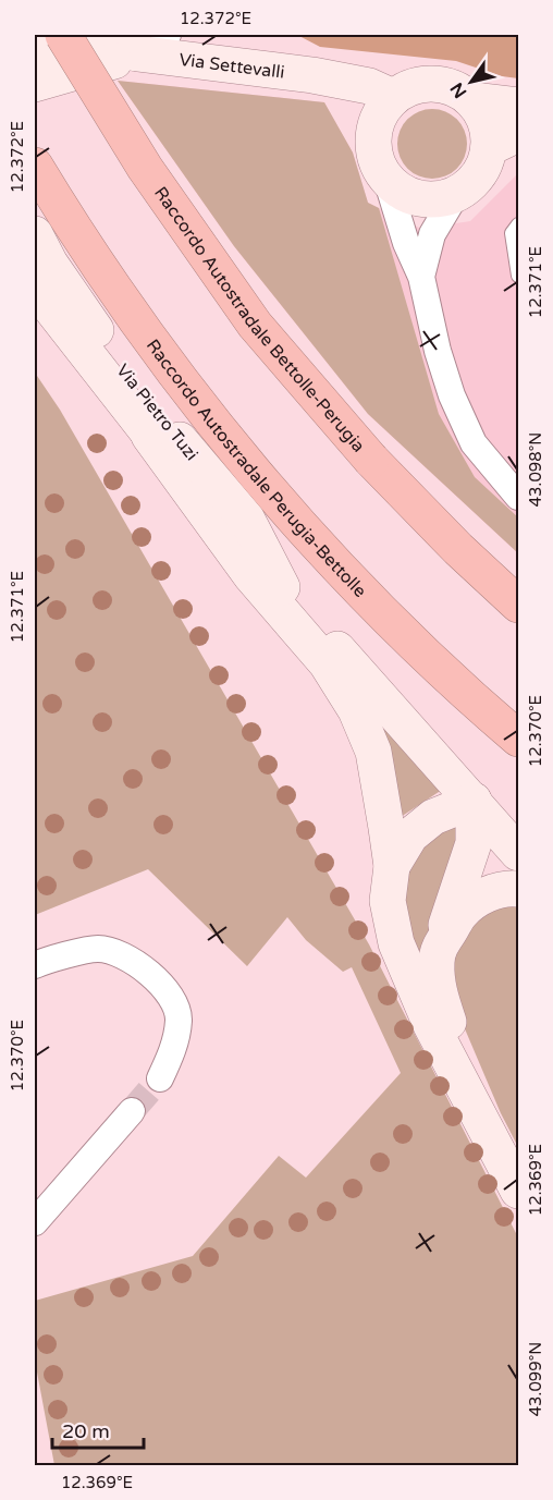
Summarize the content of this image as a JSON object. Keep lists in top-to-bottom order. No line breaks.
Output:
{"streets":{"highway":["Raccordo Autostradale Bettolle-Perugia","Raccordo Autostradale Perugia-Bettolle"],"main road":["Via Settevalli","Via Pietro Tuzi"]},"crossings":[["Via Settevalli","Raccordo Autostradale Bettolle-Perugia"]],"scale_bar":"20 m","north":"bottom left","coordinates":["12.372°E","12.371°E","43.098°N","12.370°E","12.369°E","43.099°N"]}
